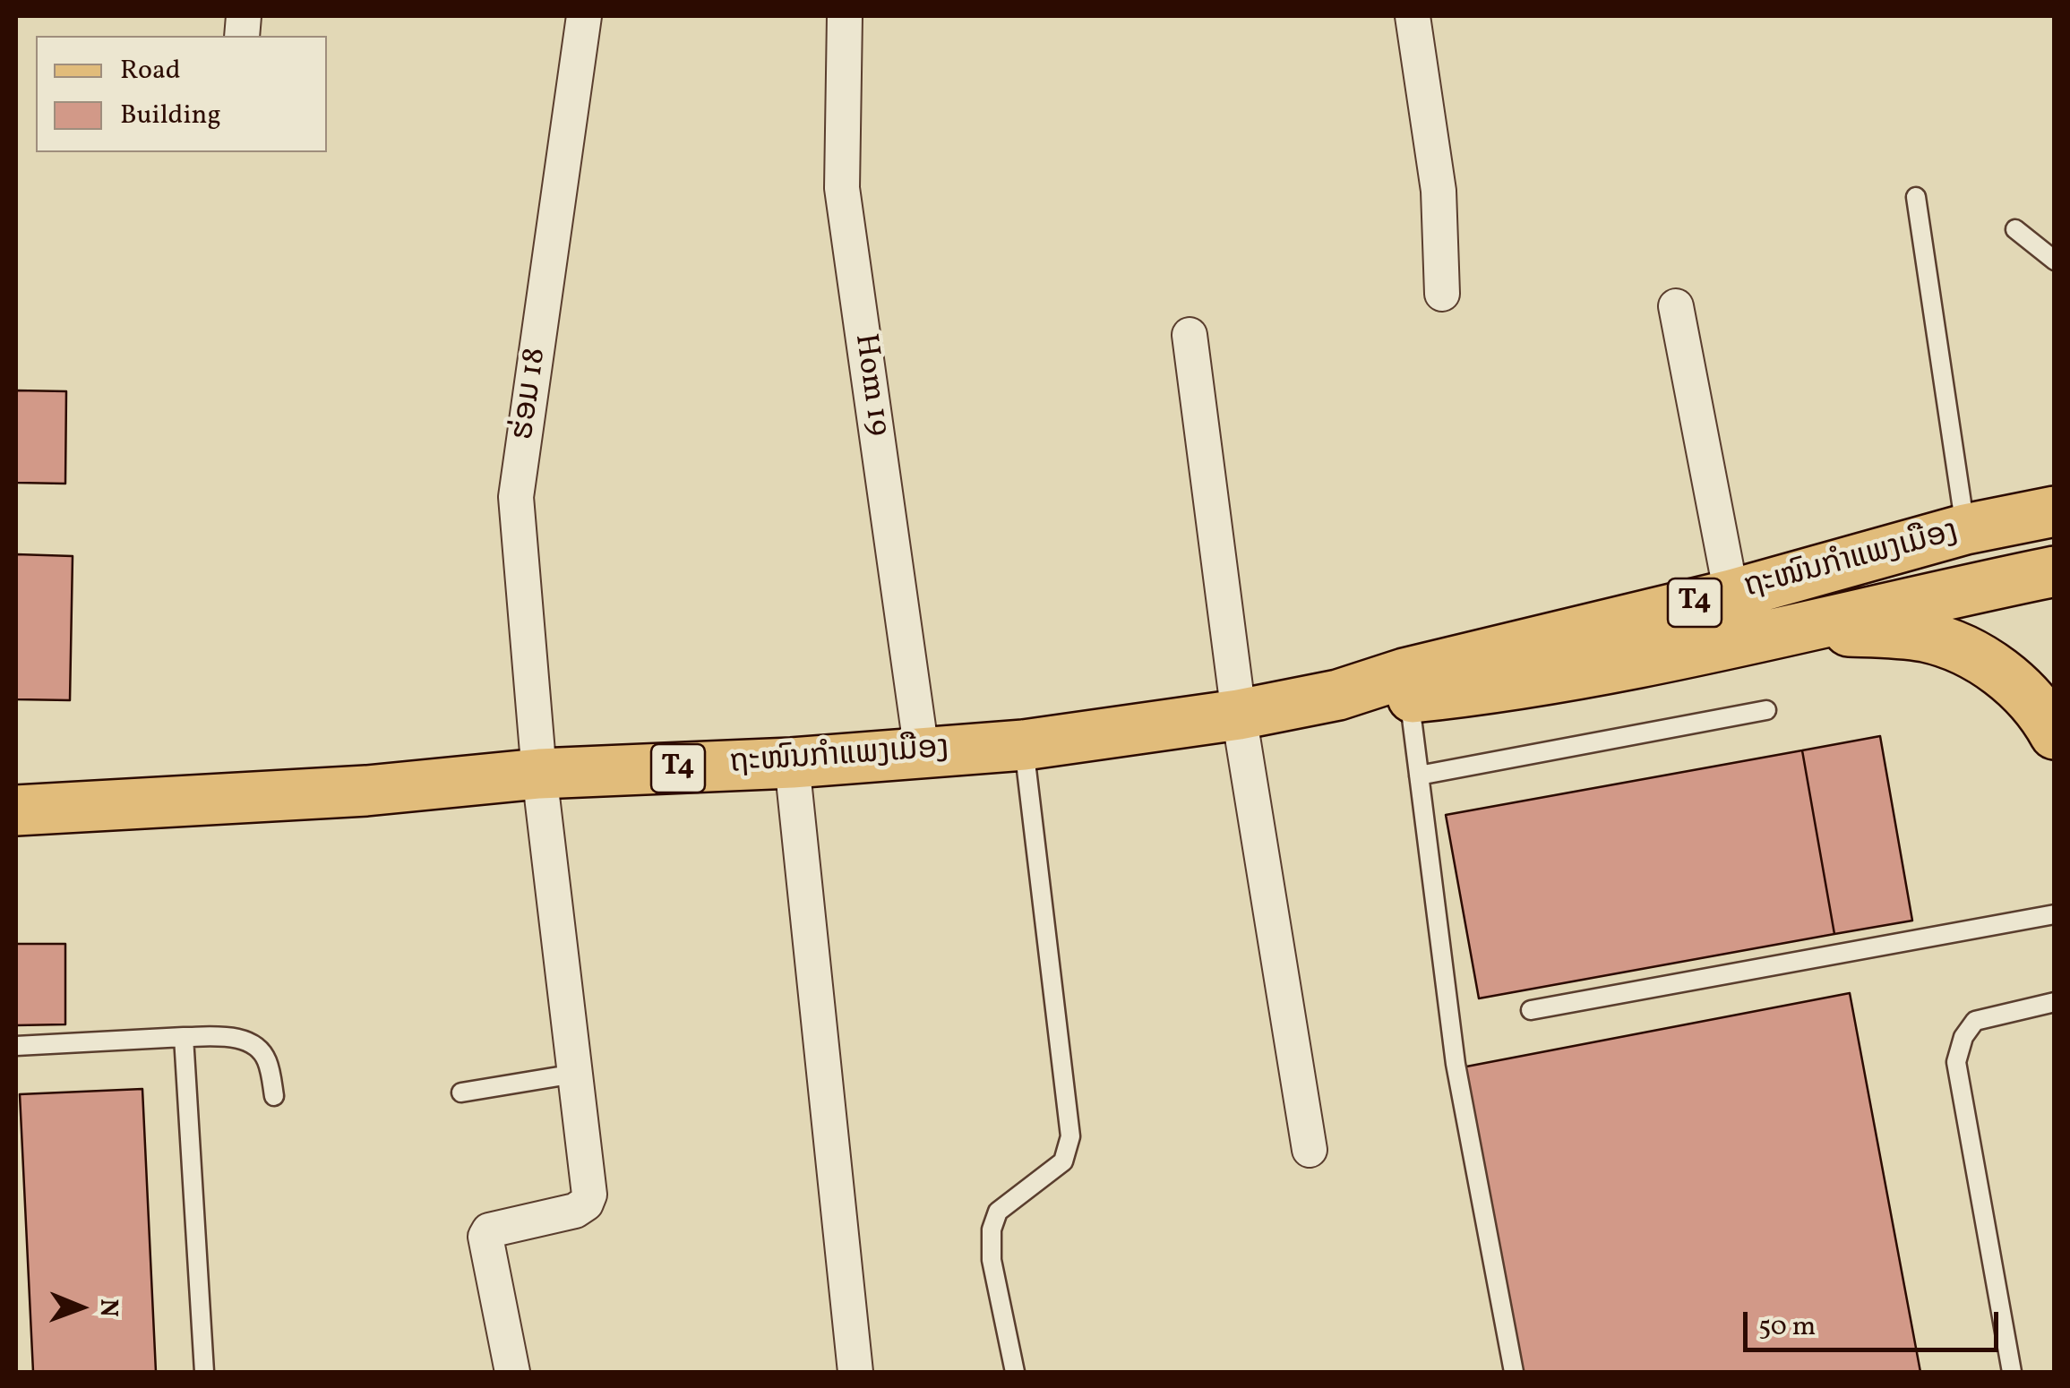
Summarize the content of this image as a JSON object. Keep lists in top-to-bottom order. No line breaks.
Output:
{"streets":{"main road":["ຖະໜົນກຳແພງເມືອງ","T4"],"street":["Hom 19","ຮ່ອມ 18"]},"crossings":[["Hom 19","ຖະໜົນກຳແພງເມືອງ"],["ຮ່ອມ 18","ຖະໜົນກຳແພງເມືອງ"]],"legend":["Road","Building"],"scale_bar":"50 m","north":"right"}
